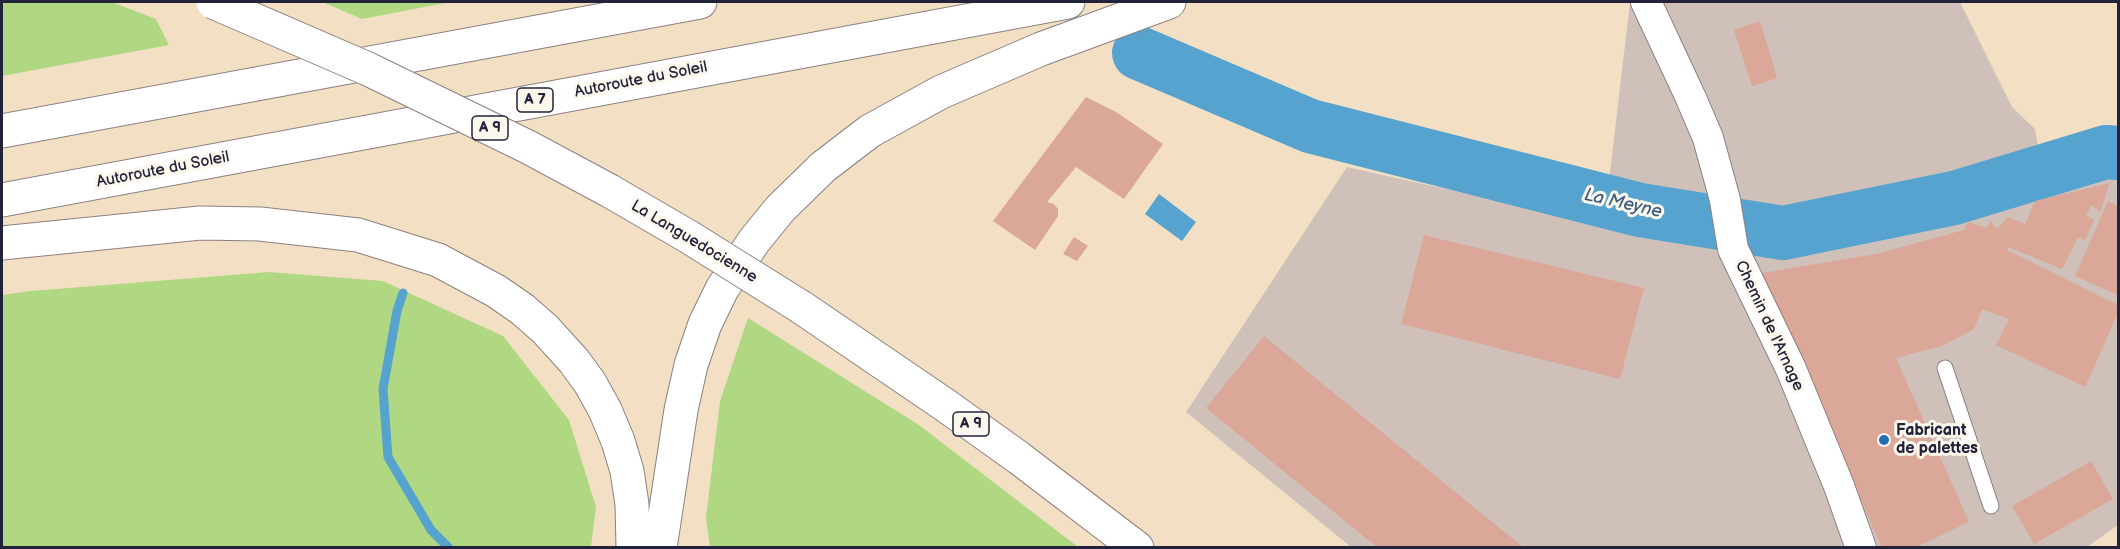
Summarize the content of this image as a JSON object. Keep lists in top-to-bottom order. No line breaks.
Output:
{"streets":{"highway":["Autoroute du Soleil","A 7","A 9","La Languedocienne"],"street":["Chemin de l'Arnage"]},"water":["La Meyne"],"places":["Fabricant de palettes"]}
